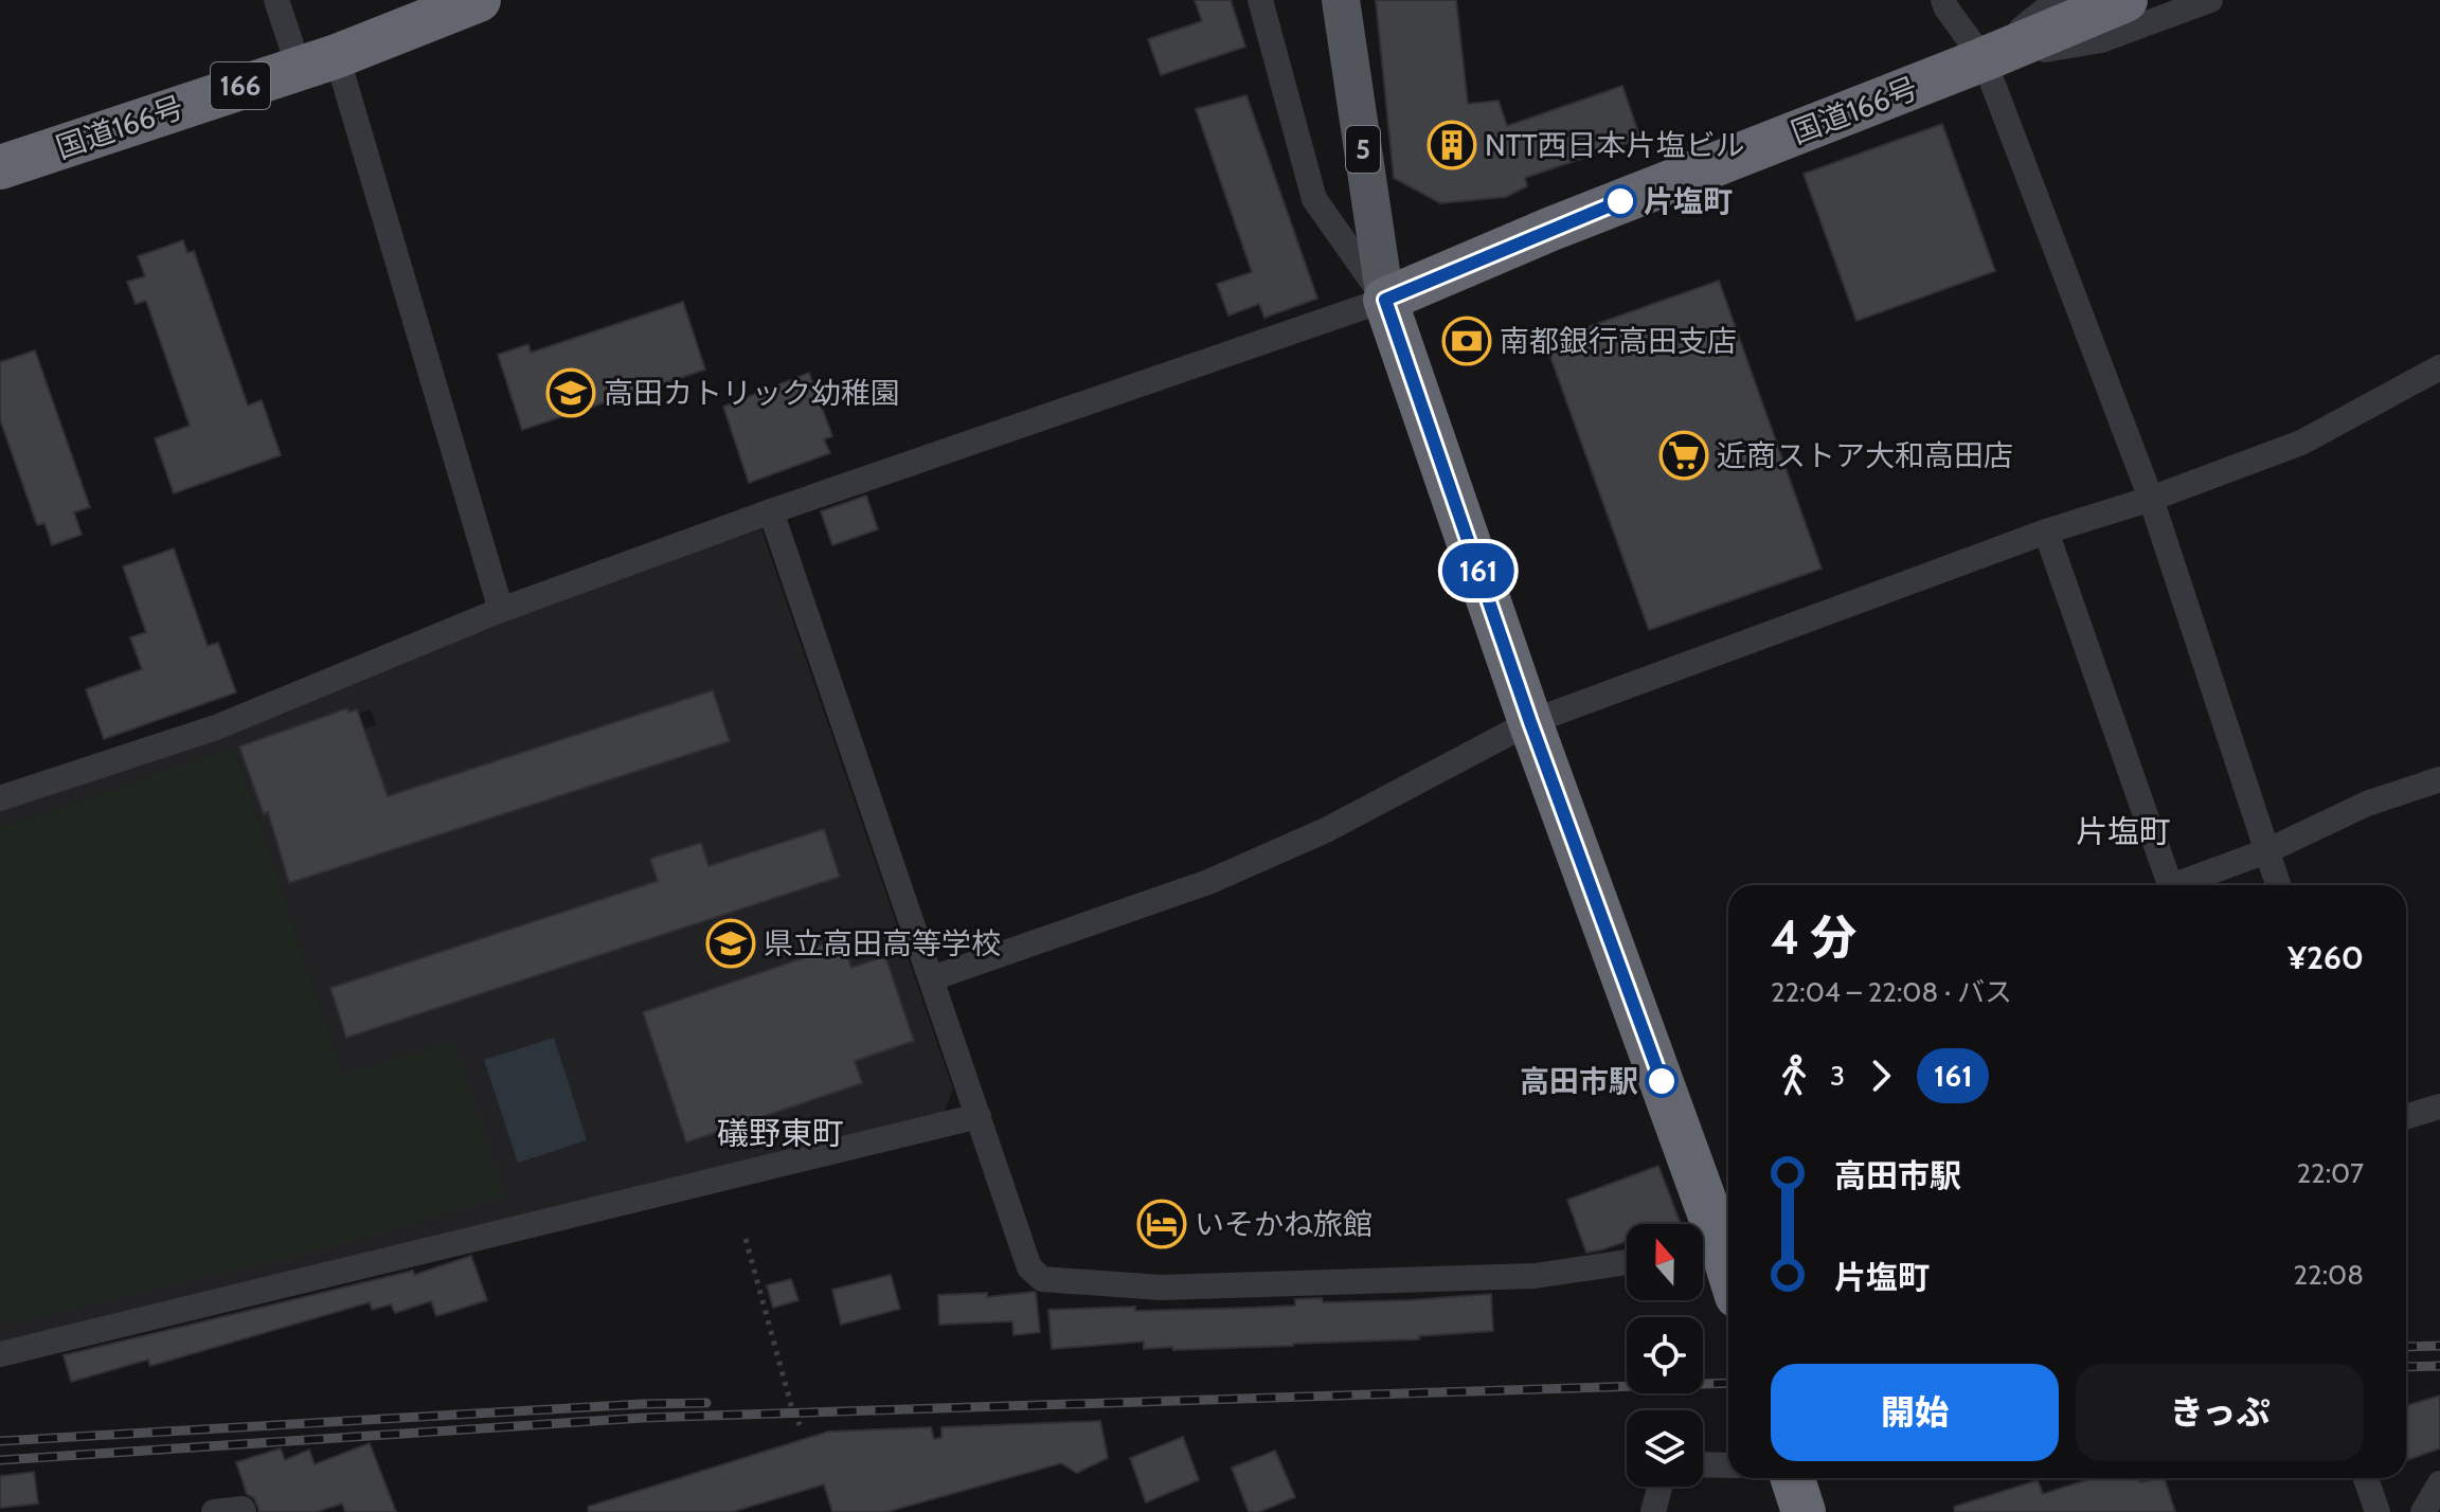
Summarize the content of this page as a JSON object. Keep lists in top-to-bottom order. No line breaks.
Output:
{"streets":{"highway":["166","国道166号"],"main road":["5"]},"crossings":[["国道166号","5"]],"districts":["片塩町","礒野東町"],"places":{"building":["NTT西日本片塩ビル"],"other":["片塩町","高田市駅"],"bank":["南都銀行高田支店"],"school or university":["高田カトリック幼稚園","県立高田高等学校"],"supermarket":["近商ストア大和高田店"],"hotel":["いそかね旅館"]},"lines":["bus line 161"],"north":"top","page":{"on_map":"161","heading":["4 分","22:04 – 22:08 · バス","¥260"],"legs":["3","161"],"list":[{"name":"高田市駅","value":"22:07"},{"name":"片塩町","value":"22:08"}],"buttons":["開始","きっぷ"]}}
